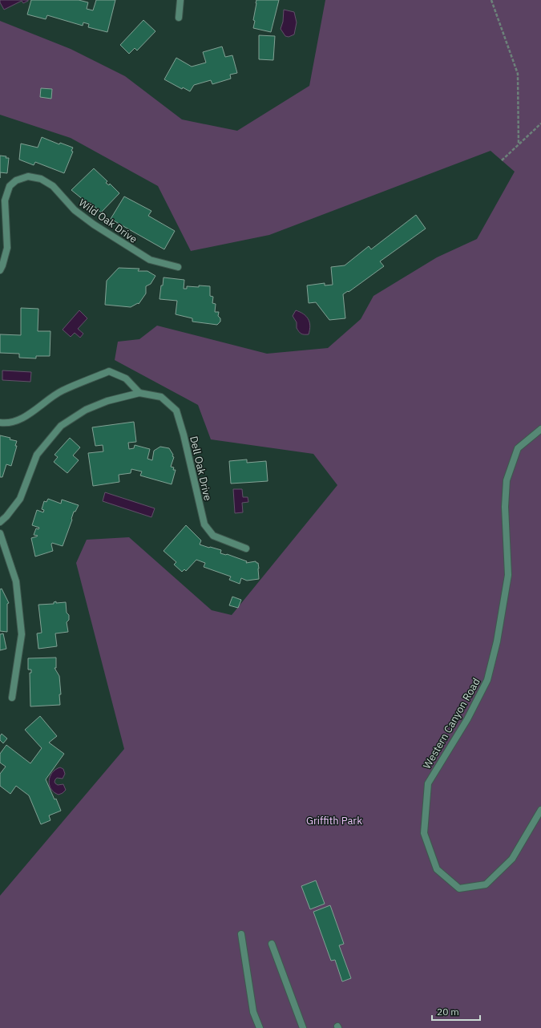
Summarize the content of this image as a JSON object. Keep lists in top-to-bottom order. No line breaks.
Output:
{"streets":{"street":["Wild Oak Drive","Dell Oak Drive","Western Canyon Road"]},"parks":["Griffith Park"],"scale_bar":"20 m"}
